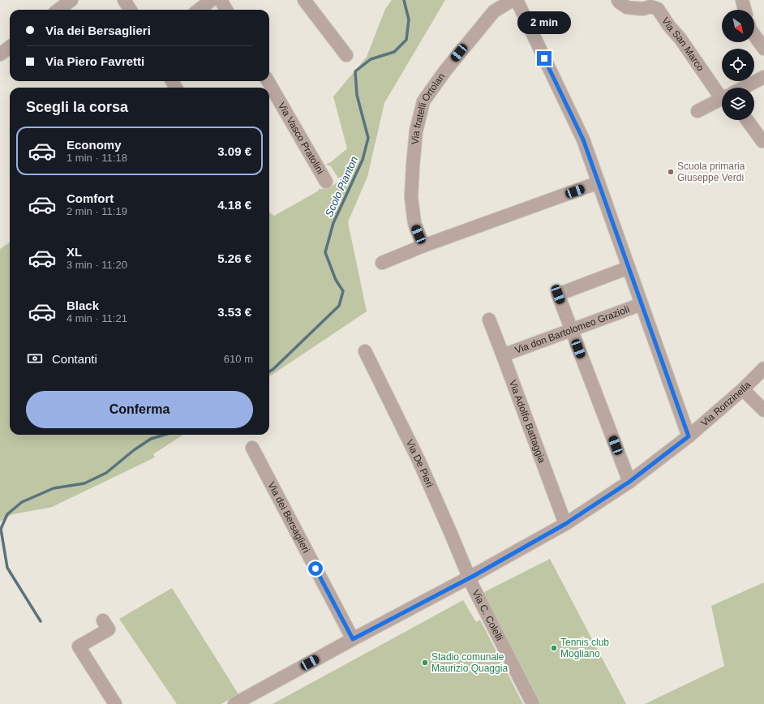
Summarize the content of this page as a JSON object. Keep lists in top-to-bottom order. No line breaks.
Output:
{"streets":{"street":["Via San Marco","Via fratelli Ortolan","Via Vasco Pratolini","Via don Bartolomeo Grazioli","Via Ronzinella","Via Adolfo Battaggia","Via De Pieri","Via dei Bersaglieri","Via C. Colelli"]},"crossings":[["Via don Bartolomeo Grazioli","Via Adolfo Battaggia"],["Via Ronzinella","Via Adolfo Battaggia"],["Via Ronzinella","Via De Pieri"],["Via Ronzinella","Via dei Bersaglieri"],["Via Ronzinella","Via C. Colelli"],["Via De Pieri","Via C. Colelli"]],"water":["Scolo Pianton"],"places":["Scuola primaria Giuseppe Verdi","Tennis club Mogliano","Stadio comunale Maurizio Quaggia"],"north":"bottom right","page":{"banner":["Via dei Bersaglieri","Via Piero Favretti"],"bubble":"2 min","heading":"Scegli la corsa","list":[{"name":"Economy","note":"1 min · 11:18","value":"3.09 €"},{"name":"Comfort","note":"2 min · 11:19","value":"4.18 €"},{"name":"XL","note":"3 min · 11:20","value":"5.26 €"},{"name":"Black","note":"4 min · 11:21","value":"3.53 €"}],"pay":["Contanti","610 m"],"buttons":"Conferma"}}
